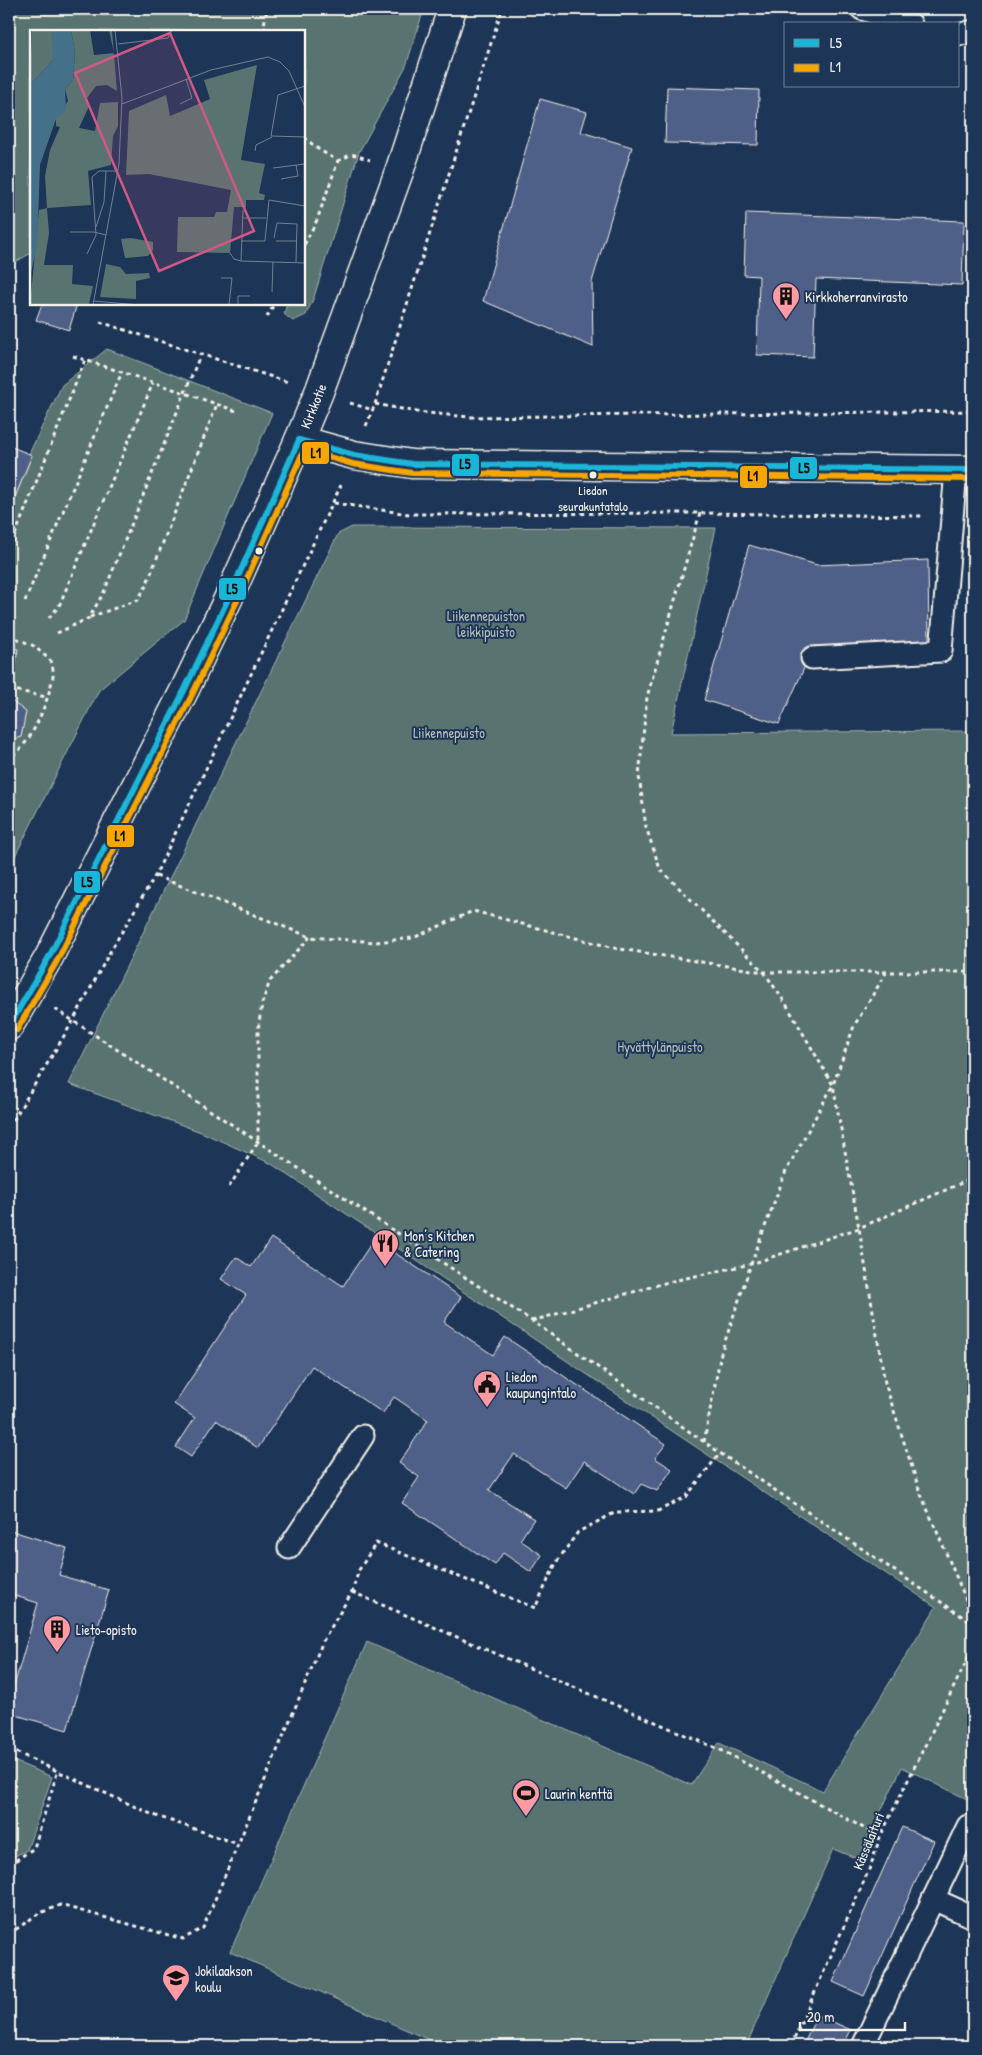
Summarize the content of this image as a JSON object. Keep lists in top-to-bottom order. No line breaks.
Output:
{"streets":{"street":["Kirkkotie"],"path":["Kässälaituri"]},"parks":["Liikennepuiston leikkipuisto","Liikennepuisto","Hyvättylänpuisto"],"places":{"building":["Kirkkoherranvirasto","Lieto-opisto"],"other":["Liedon seurakuntatalo"],"restaurant":["Mon’s Kitchen & Catering"],"public building":["Liedon kaupungintalo"],"sports":["Laurin kenttä"],"school or university":["Jokilaakson koulu"]},"lines":["transit line L5","transit line L1"],"legend":["L5","L1"],"scale_bar":"20 m"}
